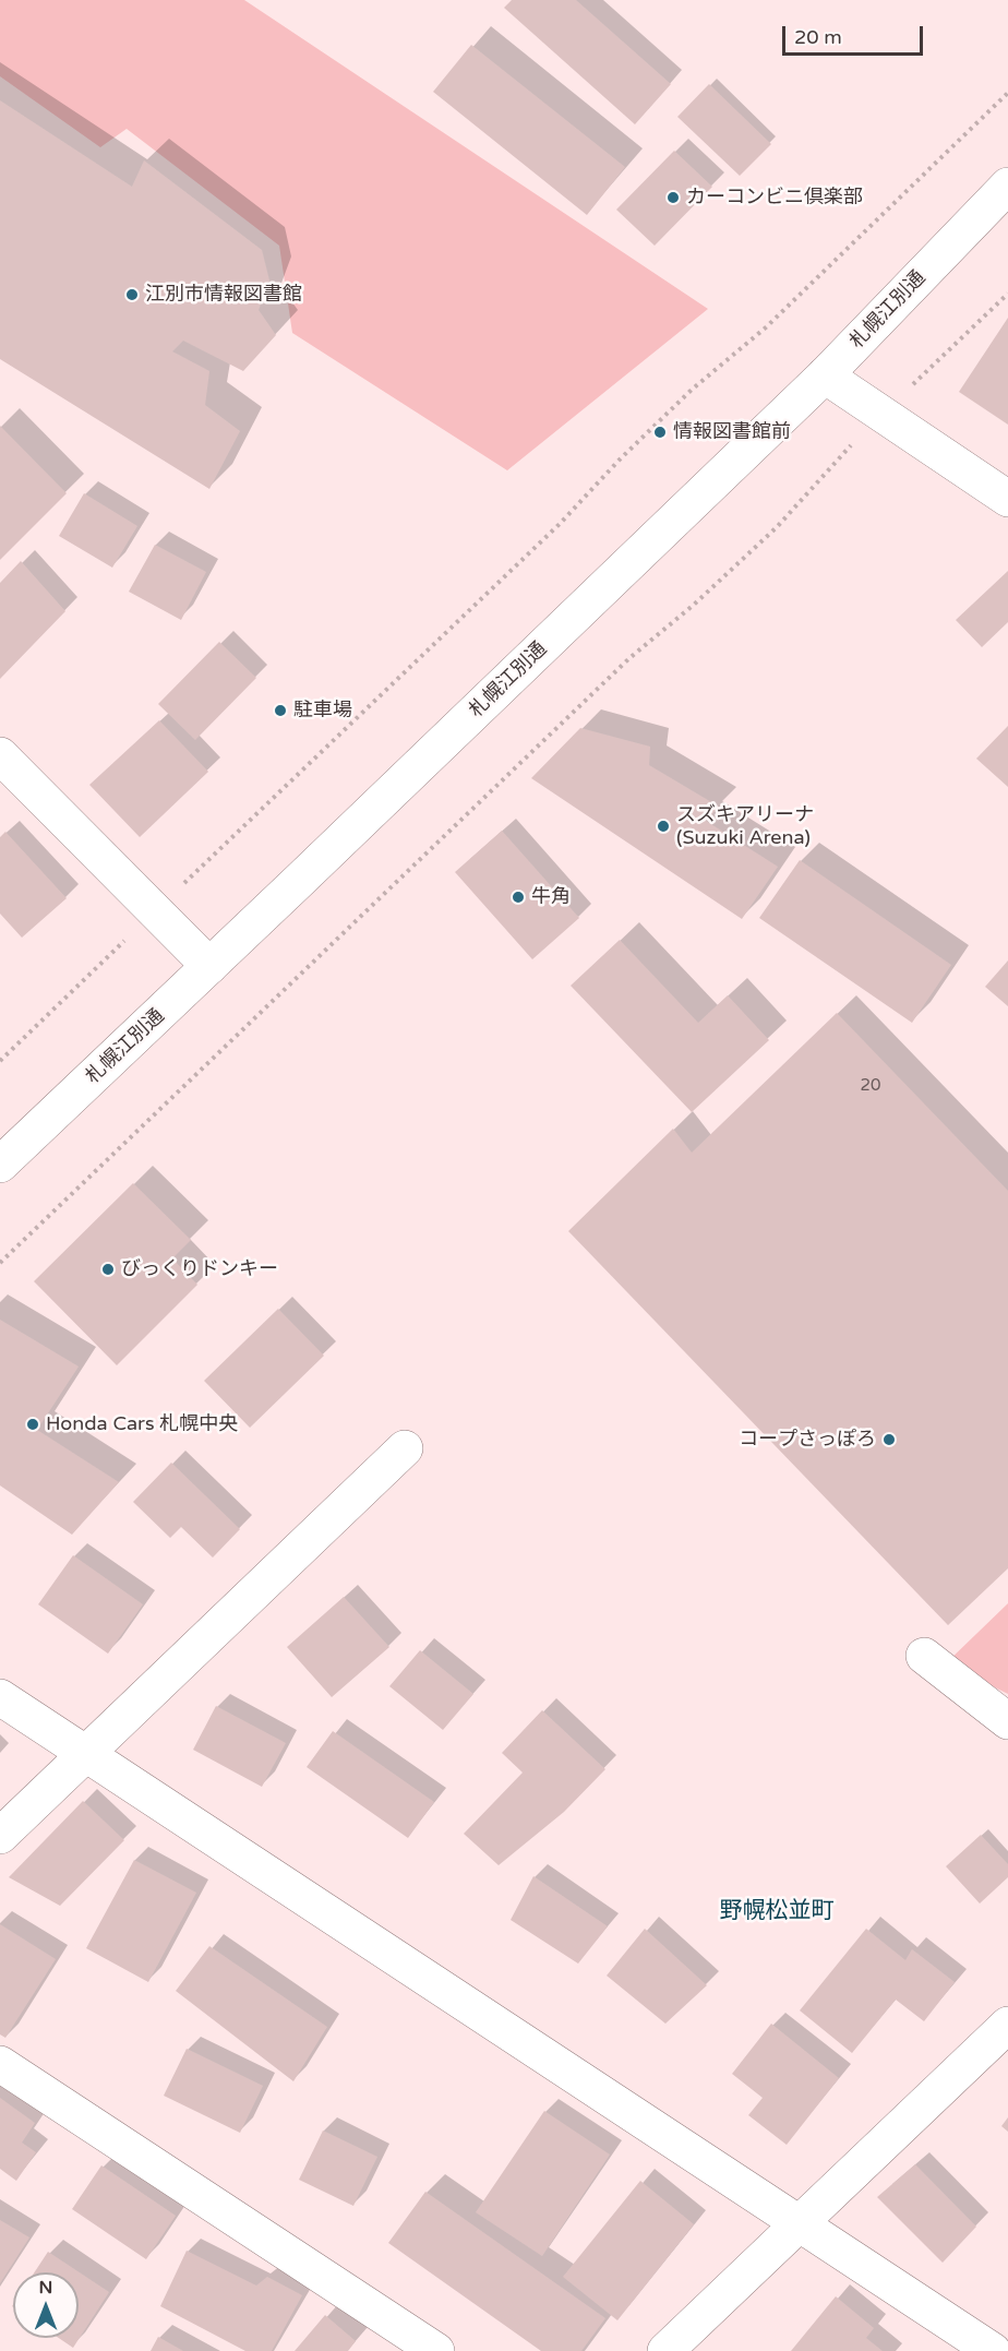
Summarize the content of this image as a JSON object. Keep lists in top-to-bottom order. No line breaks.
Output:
{"streets":{"main road":["札幌江別通"]},"districts":["野幌松並町"],"places":["カーコンビニ倶楽部","江別市情報図書館","情報図書館前","駐車場","スズキアリーナ (Suzuki Arena)","牛角","びっくりドンキー","Honda Cars 札幌中央","コープさっぽろ"],"house_numbers":["20"],"scale_bar":"20 m","north":"top"}
